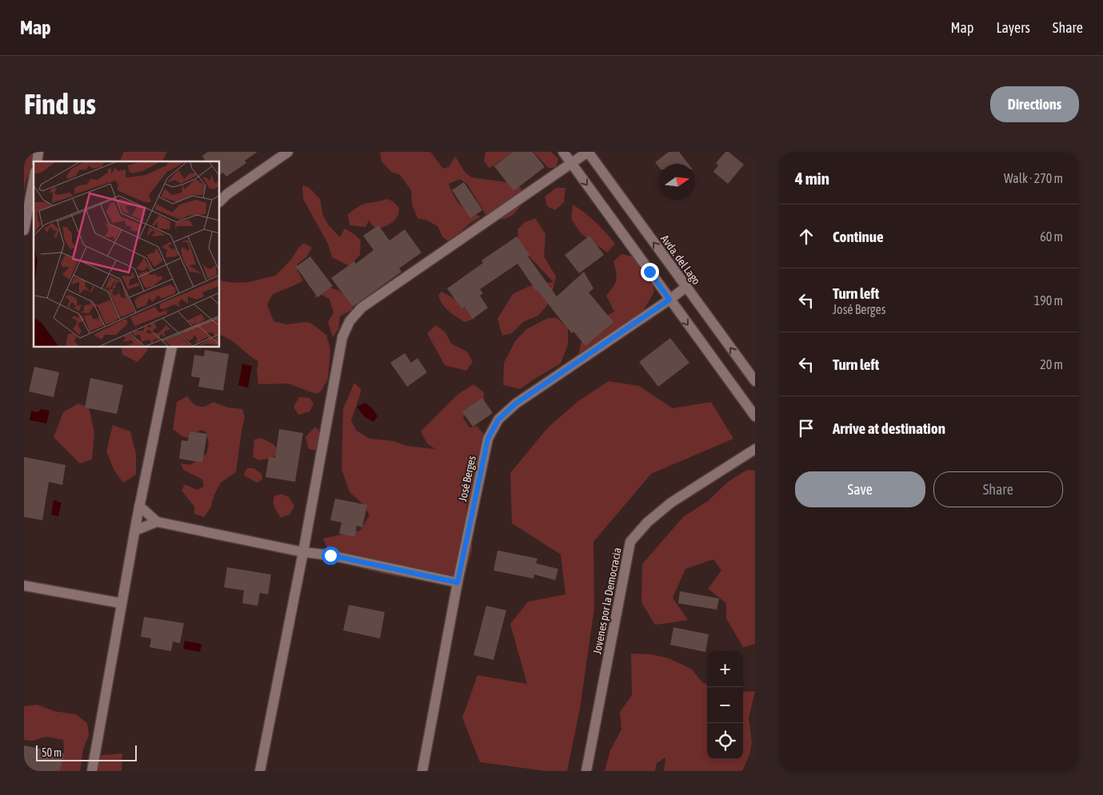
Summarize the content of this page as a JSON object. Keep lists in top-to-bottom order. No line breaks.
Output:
{"streets":{"street":["Avda. del Lago","José Berges","Jovenes por la Democracia"]},"crossings":[["Avda. del Lago","José Berges"]],"scale_bar":"50 m","north":"right","page":{"header":"Map","nav":["Map","Layers","Share"],"buttons":["Directions",["Save","Share"]],"title":"Find us","heading":["4 min","Walk · 270 m"],"list":[["Continue","60 m"],["Turn left","José Berges","190 m"],["Turn left","20 m"],"Arrive at destination"],"map_buttons":["+","−"],"scale":"50 m"}}
